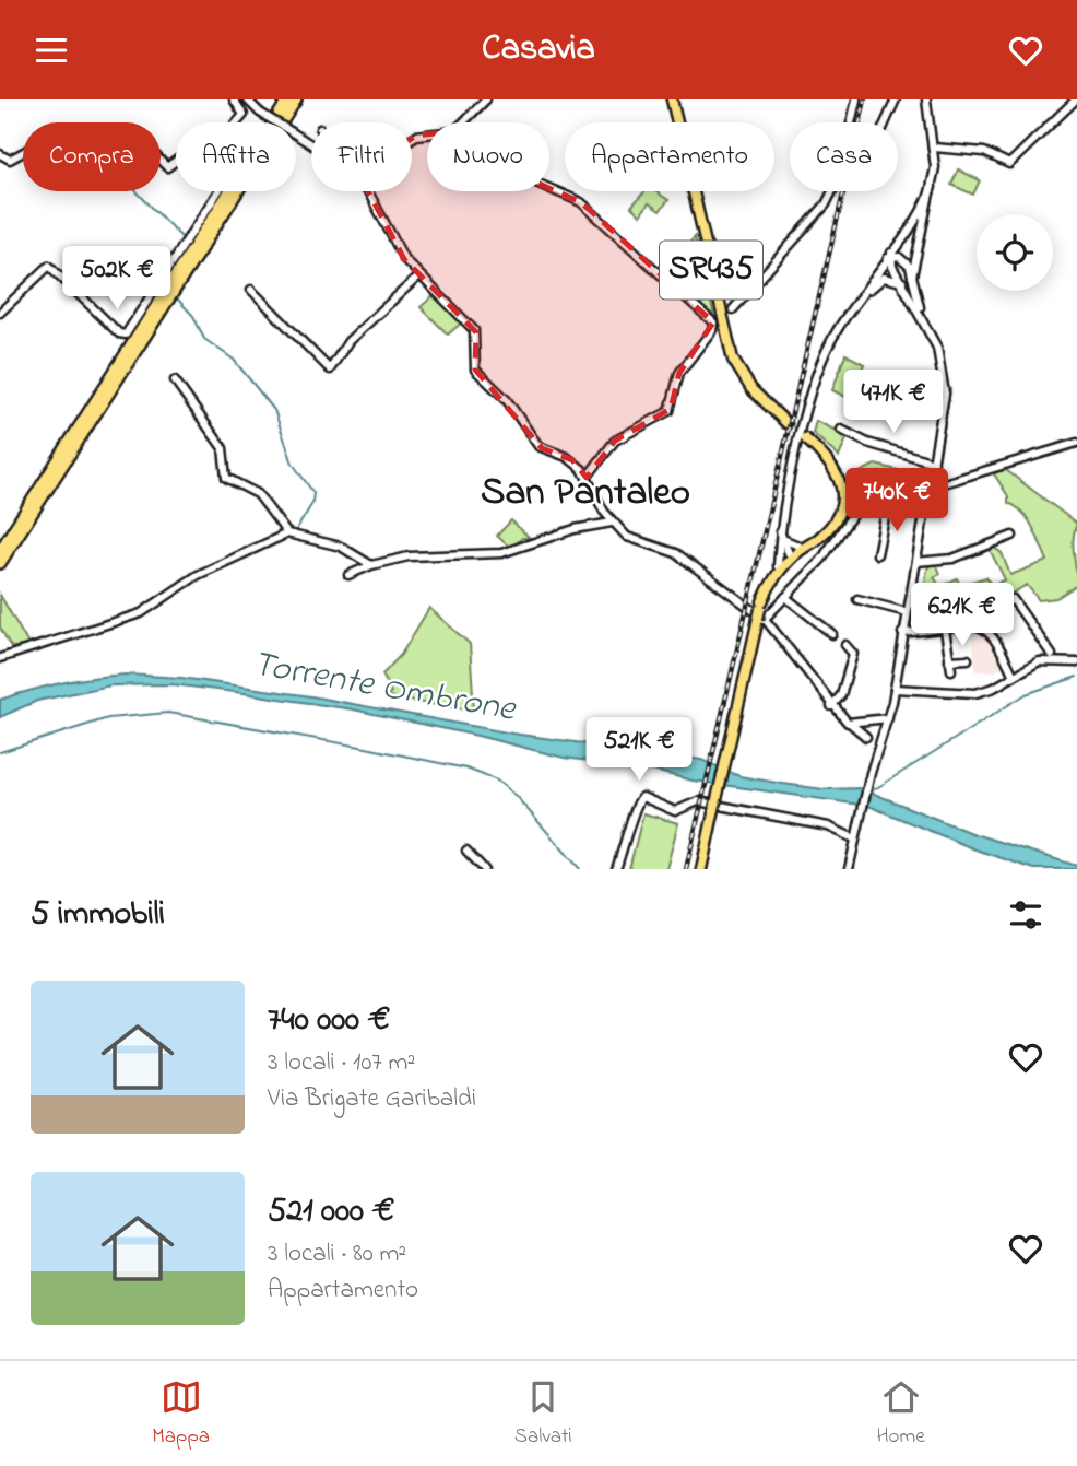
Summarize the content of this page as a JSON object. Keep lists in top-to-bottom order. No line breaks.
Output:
{"streets":{"main road":["SR435"]},"districts":["San Pantaleo"],"water":["Torrente Ombrone"],"page":{"header":"Casavia","chip":["Compra","Affitta","Filtri","Nuovo","Appartamento","Casa"],"price":["502K €","471K €","740K €","621K €","521K €"],"heading":"5 immobili","list":[{"name":"740 000 €","note":"3 locali · 107 m² · Via Brigate Garibaldi"},{"name":"521 000 €","note":"3 locali · 80 m² · Appartamento"}],"tabs":["Mappa","Salvati","Home"]}}
